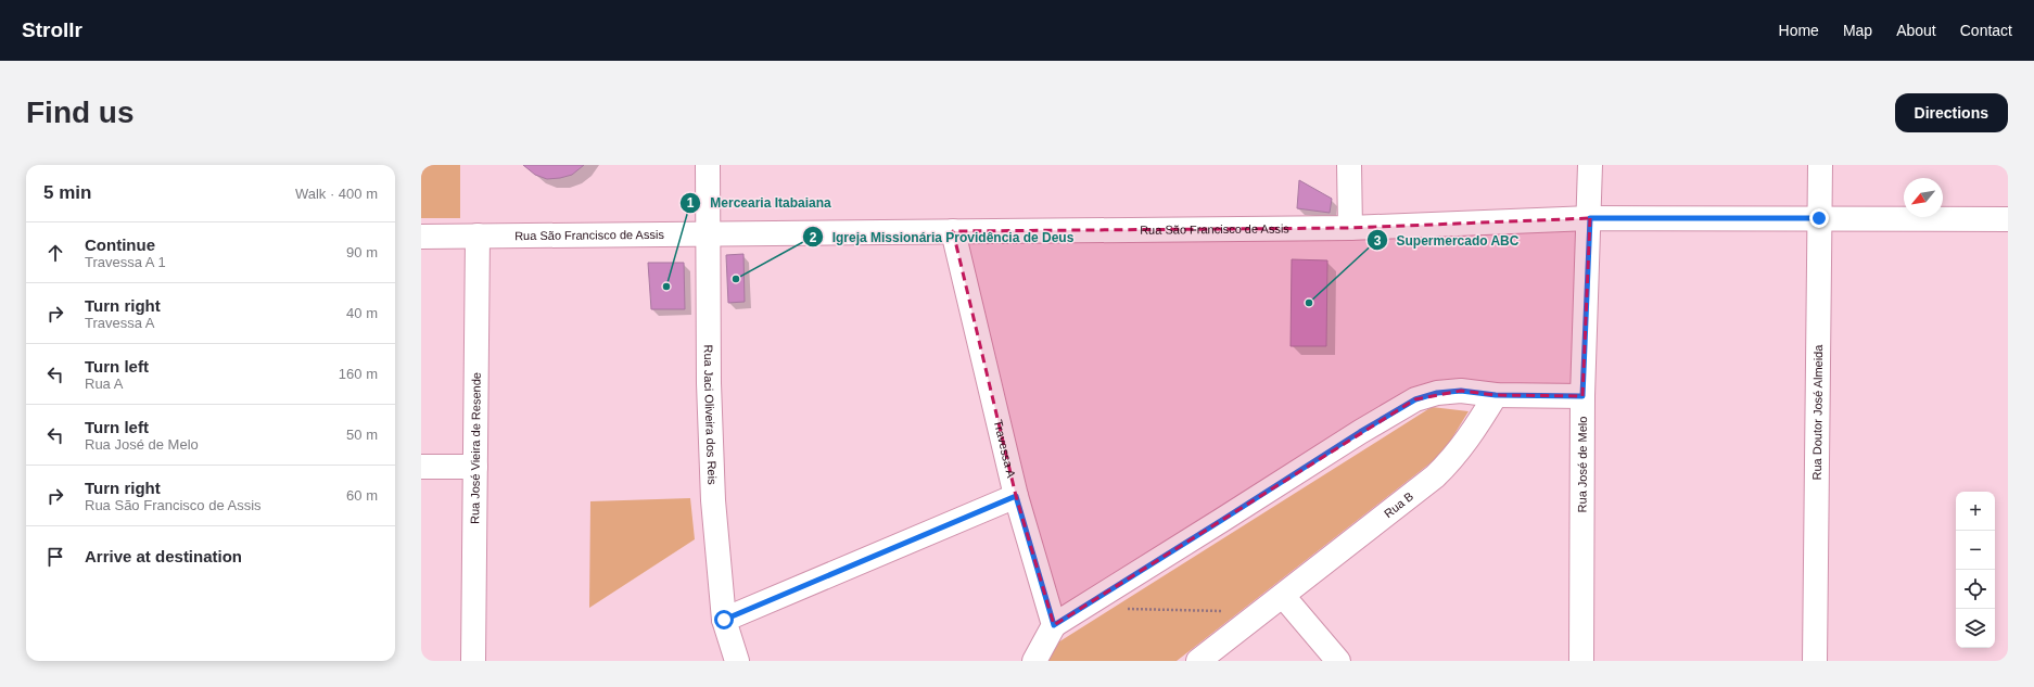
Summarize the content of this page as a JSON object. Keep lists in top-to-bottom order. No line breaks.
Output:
{"streets":{"street":["Rua São Francisco de Assis","Rua Doutor José Almeida","Rua Jaci Oliveira dos Reis","Rua José Vieira de Resende","Travessa A","Rua José de Melo","Rua B"]},"crossings":[["Rua São Francisco de Assis","Rua Doutor José Almeida"],["Rua São Francisco de Assis","Rua Jaci Oliveira dos Reis"],["Rua São Francisco de Assis","Rua José Vieira de Resende"],["Rua São Francisco de Assis","Travessa A"],["Rua São Francisco de Assis","Rua José de Melo"]],"places":["Igreja Missionária Providência de Deus","Mercearia Itabaiana","Supermercado ABC"],"north":"bottom left","page":{"header":"Strollr","nav":["Home","Map","About","Contact"],"buttons":"Directions","title":"Find us","heading":["5 min","Walk · 400 m"],"list":[["Continue","Travessa A 1","90 m"],["Turn right","Travessa A","40 m"],["Turn left","Rua A","160 m"],["Turn left","Rua José de Melo","50 m"],["Turn right","Rua São Francisco de Assis","60 m"],"Arrive at destination"],"map_buttons":["+","−"]}}
